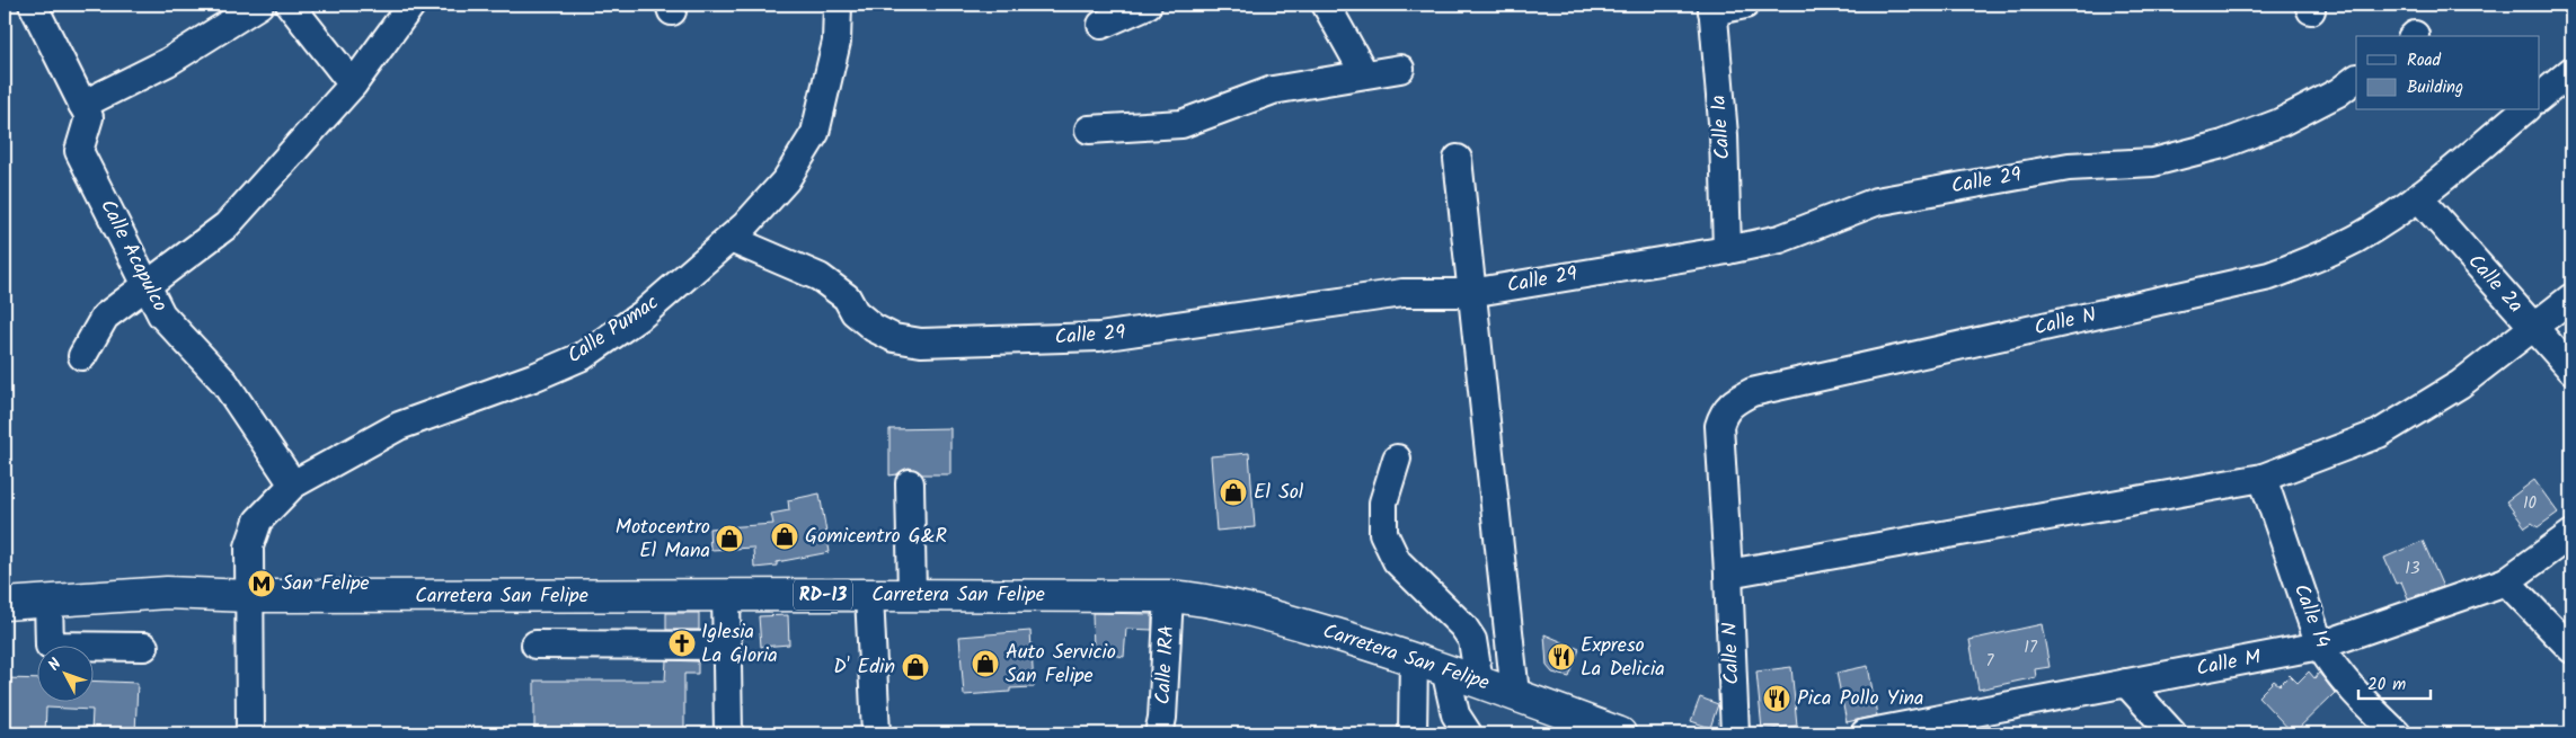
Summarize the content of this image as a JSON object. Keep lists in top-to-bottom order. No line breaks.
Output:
{"streets":{"main road":["RD-13","Carretera San Felipe"],"street":["Calle 1a","Calle 29","Calle Acapulco","Calle 2a","Calle N","Calle Pumac","Calle 14","Calle M","Calle 1RA"]},"crossings":[["Calle 1a","Calle 29"],["Calle 29","Calle Pumac"],["Calle Acapulco","Calle Pumac"],["Calle 2a","Calle N"],["Calle Pumac","Carretera San Felipe"],["Carretera San Felipe","Calle 1RA"],["Calle 14","Calle M"]],"places":{"shop":["El Sol","Gomicentro G&R","Motocentro El Mana","Auto Servicio San Felipe","D' Edin"],"metro station":["San Felipe"],"church":["Iglesia La Gloria"],"restaurant":["Expreso La Delicia","Pica Pollo Yina"]},"house_numbers":["10","13","17","7"],"legend":["Road","Building"],"scale_bar":"20 m","north":"top left"}
